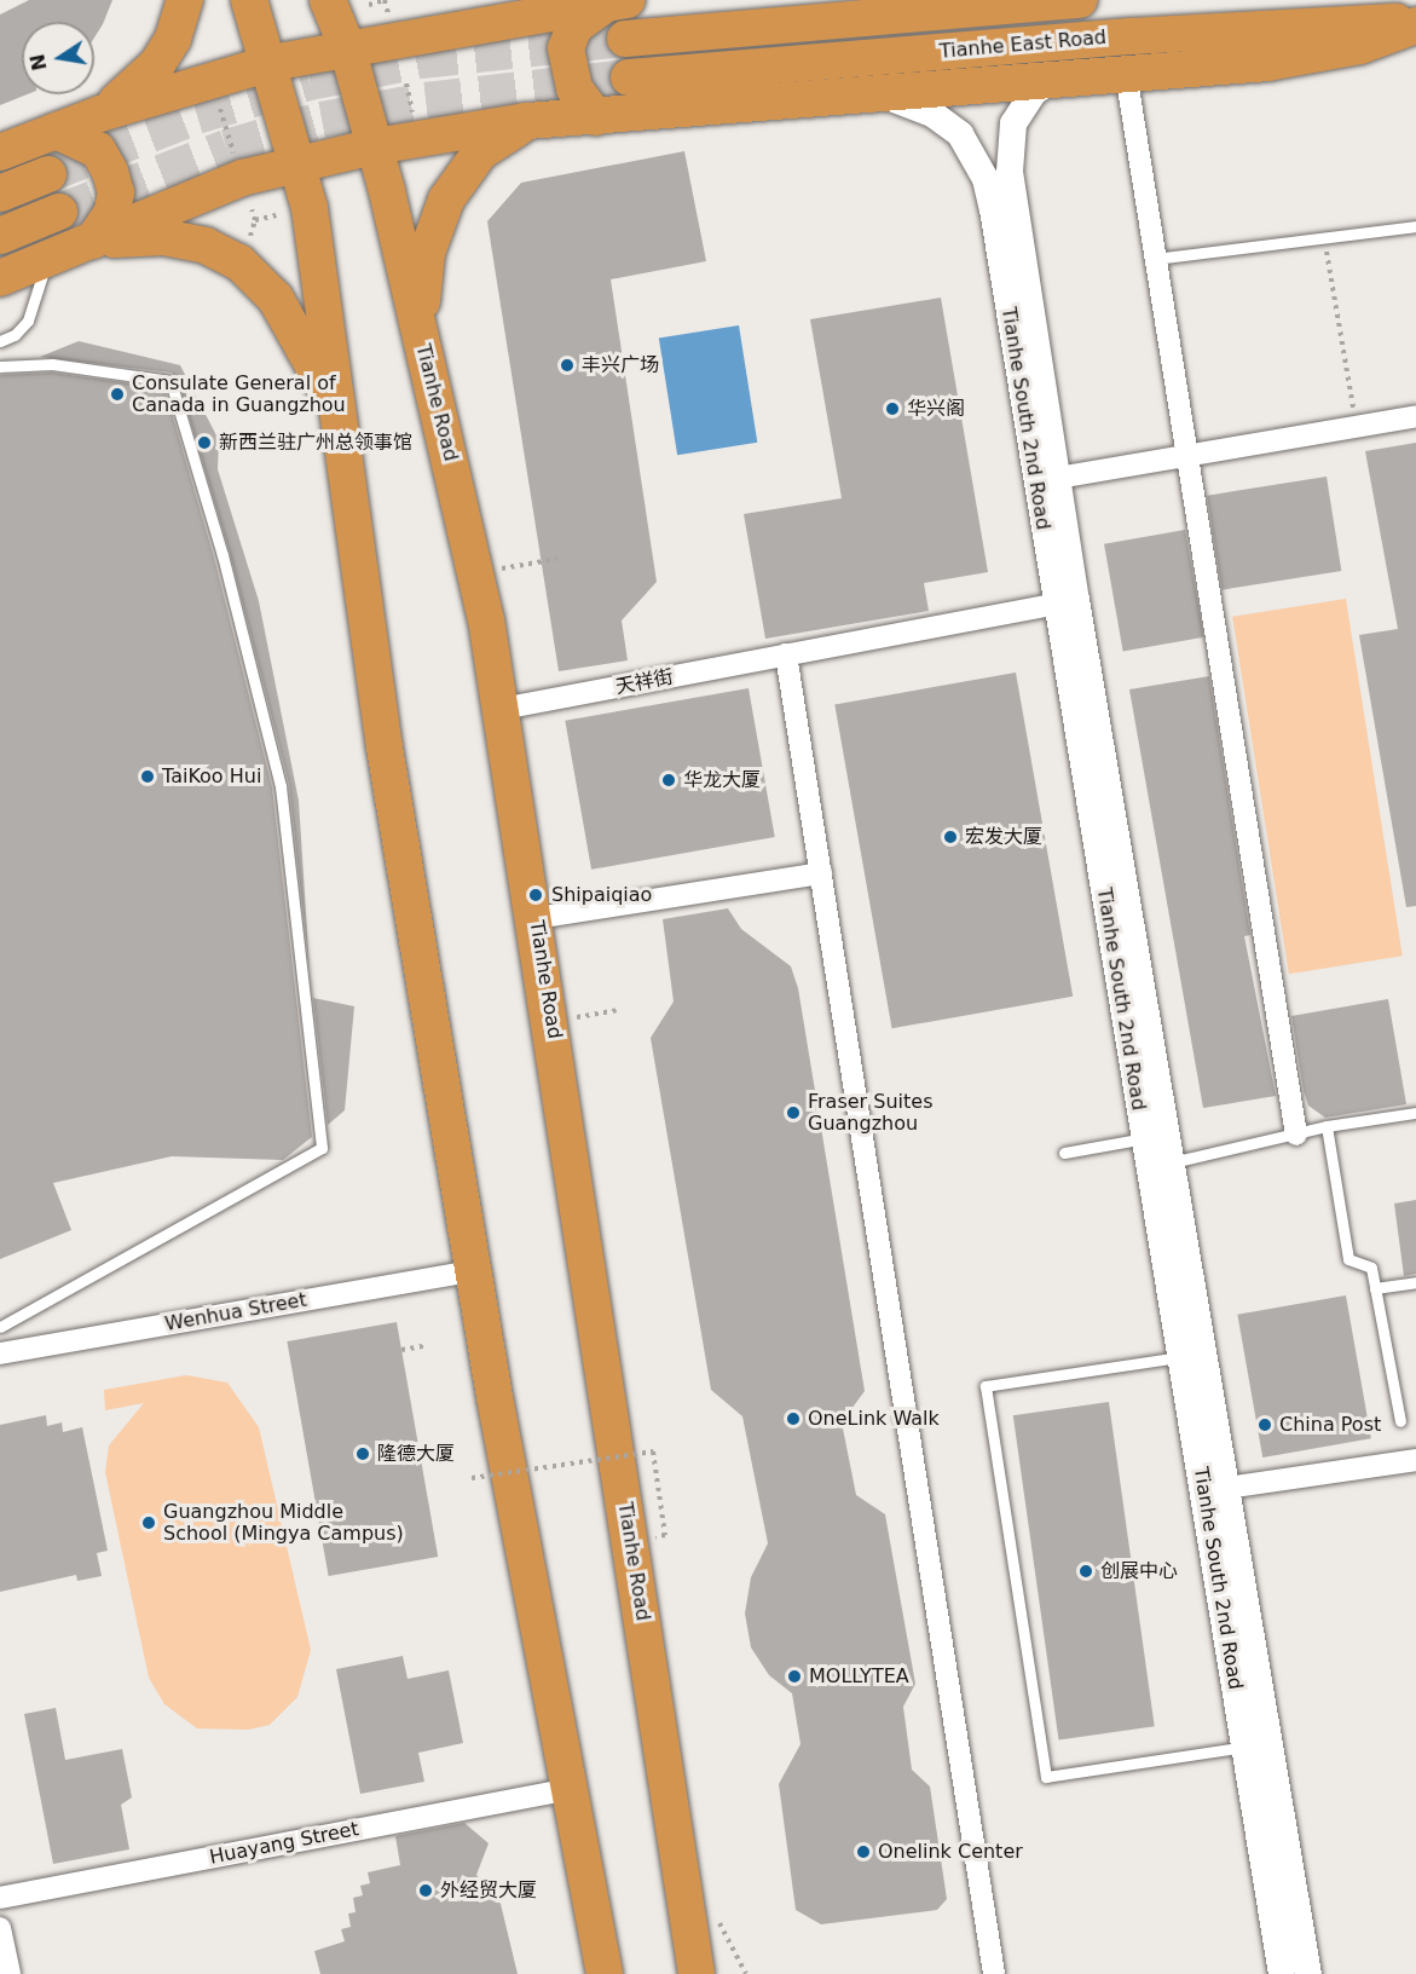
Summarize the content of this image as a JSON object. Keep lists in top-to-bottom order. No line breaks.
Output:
{"streets":{"highway":["Tianhe East Road","Tianhe Road"],"street":["Tianhe South 2nd Road","天祥街","Wenhua Street","Huayang Street"]},"crossings":[["Tianhe Road","天祥街"],["Tianhe South 2nd Road","天祥街"]],"places":["丰兴广场","Consulate General of Canada in Guangzhou","华兴阁","新西兰驻广州总领事馆","TaiKoo Hui","华龙大厦","宏发大厦","Shipaiqiao","Fraser Suites Guangzhou","OneLink Walk","China Post","隆德大厦","Guangzhou Middle School (Mingya Campus)","创展中心","MOLLYTEA","Onelink Center","外经贸大厦"],"north":"left"}
